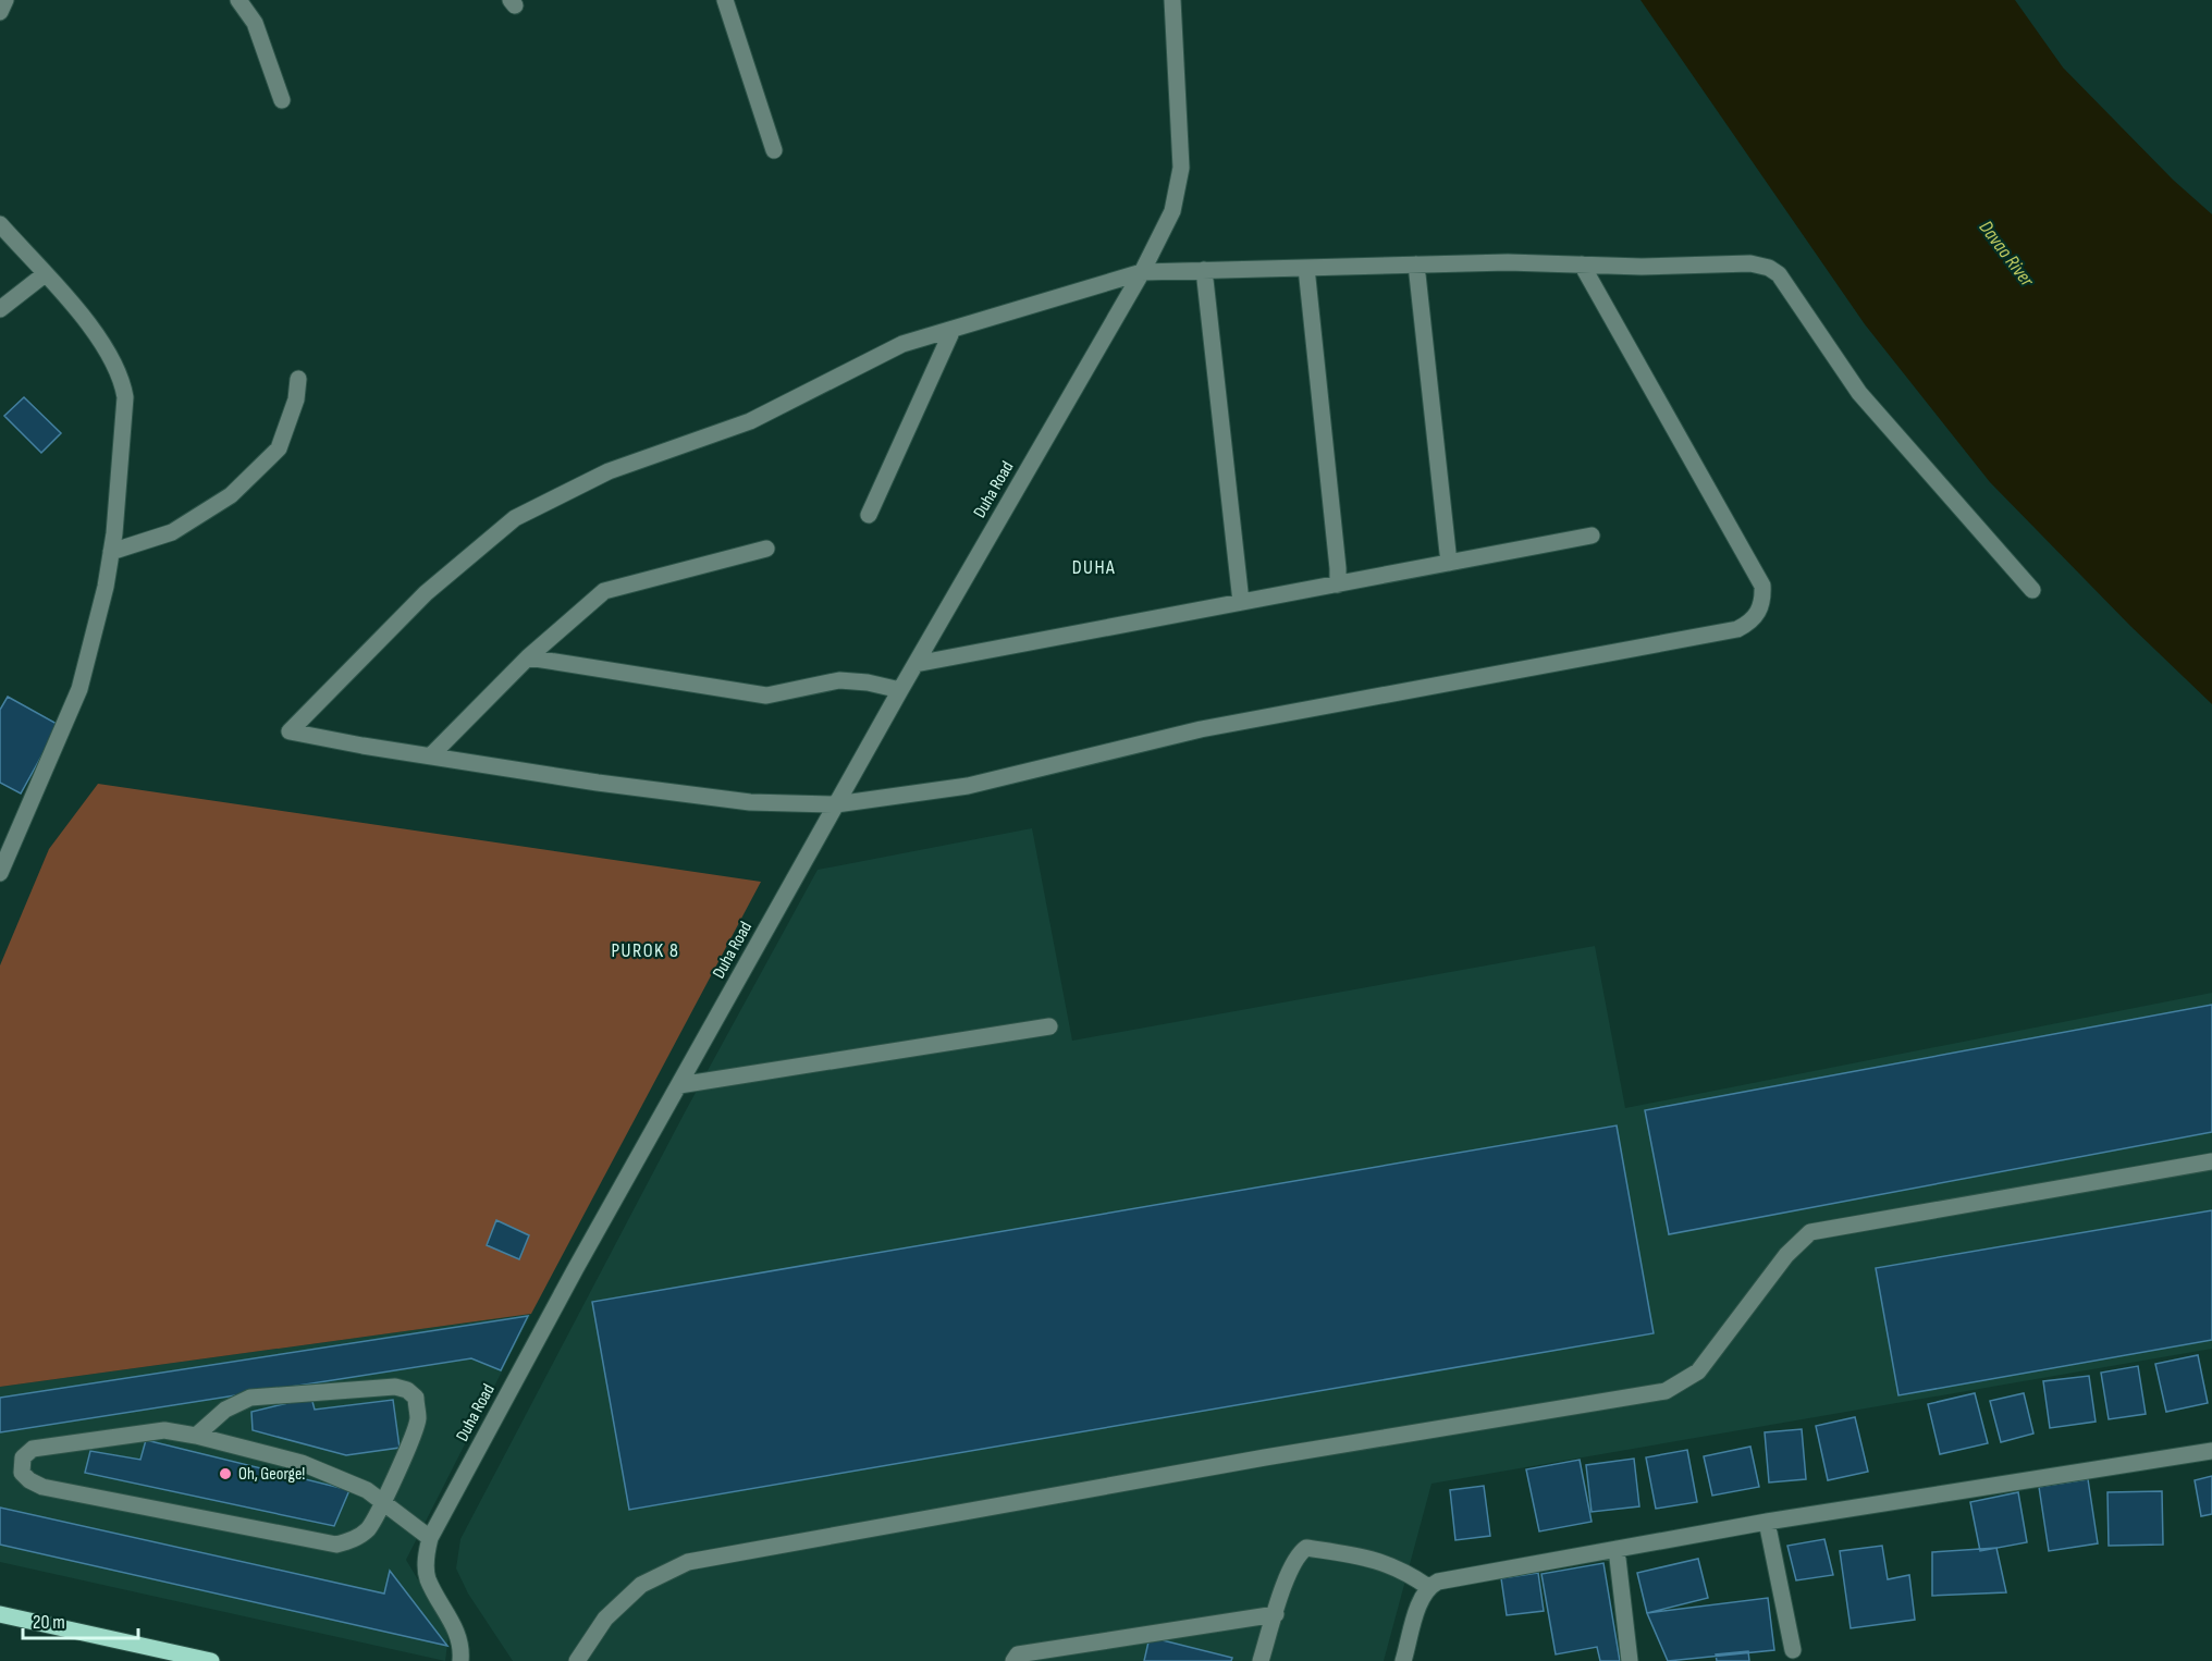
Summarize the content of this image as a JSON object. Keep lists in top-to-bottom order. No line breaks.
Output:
{"streets":{"street":["Duha Road"]},"districts":["DUHA","PUROK 8"],"water":["Davao River"],"places":["Oh, George!"],"scale_bar":"20 m"}
